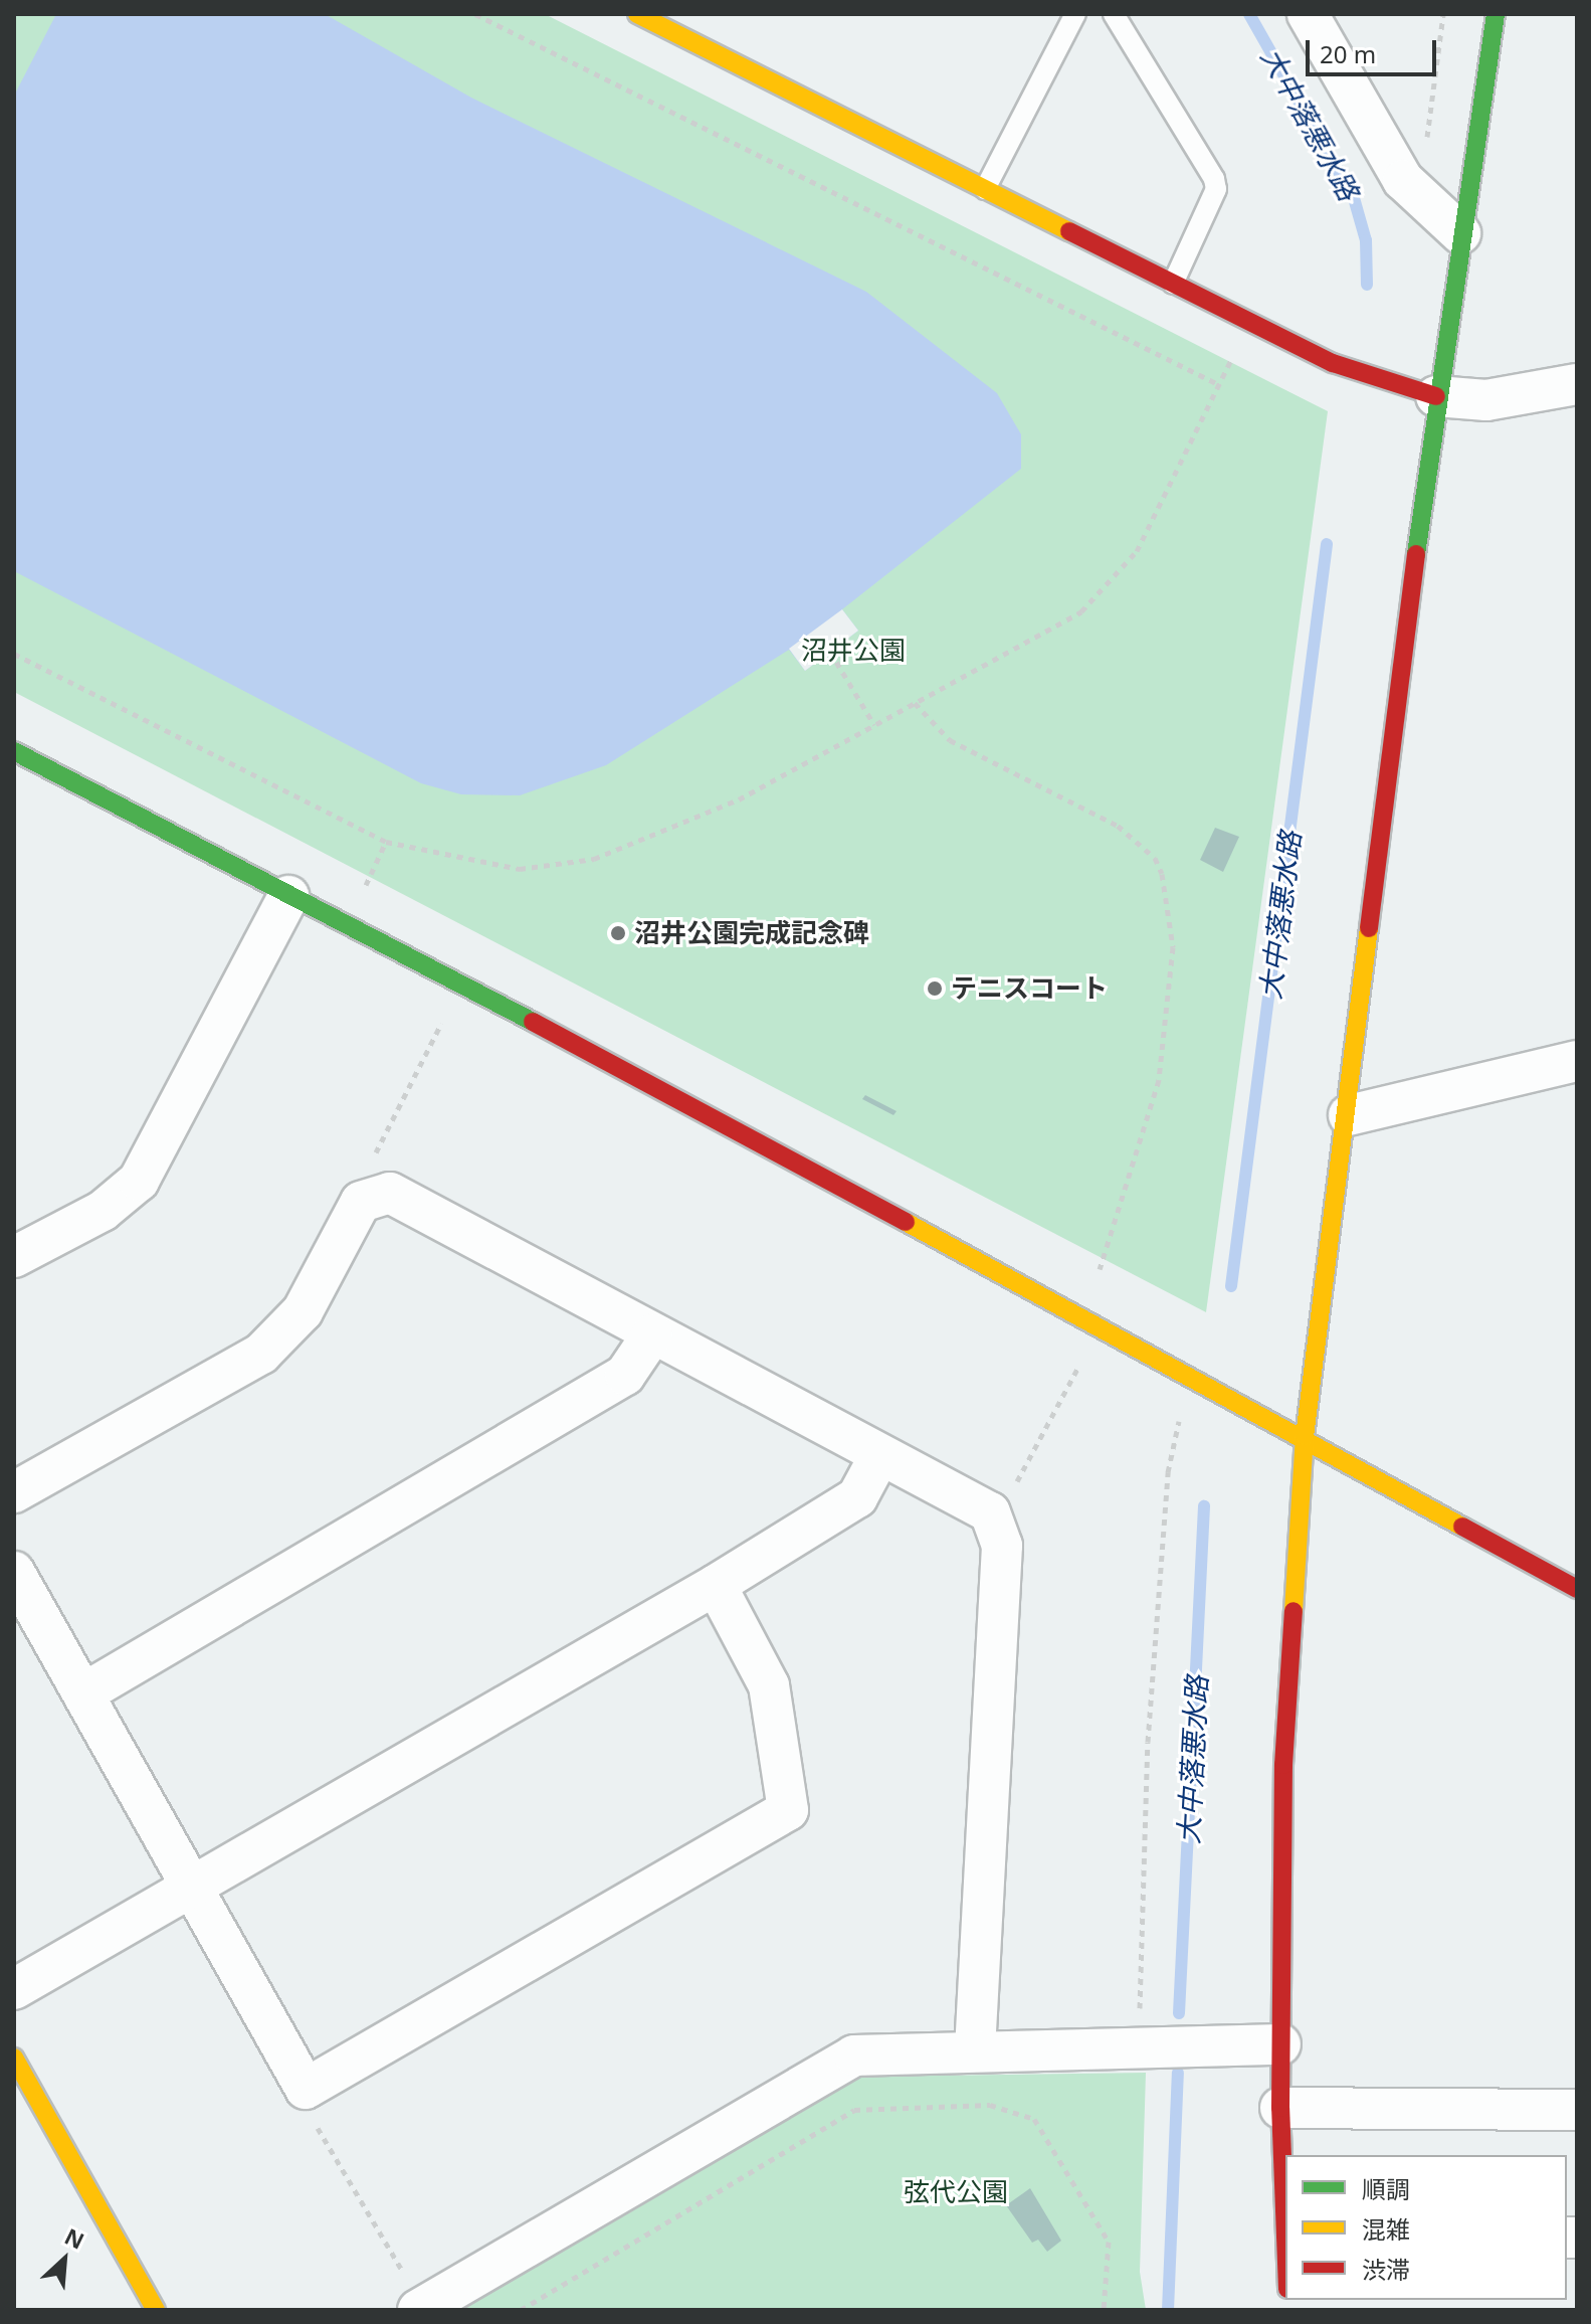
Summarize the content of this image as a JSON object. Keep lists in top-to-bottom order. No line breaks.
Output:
{"water":["大中落悪水路"],"parks":["沼井公園","弦代公園"],"places":["沼井公園完成記念碑","テニスコート"],"legend":["順調","混雑","渋滞"],"scale_bar":"20 m","north":"top right"}
